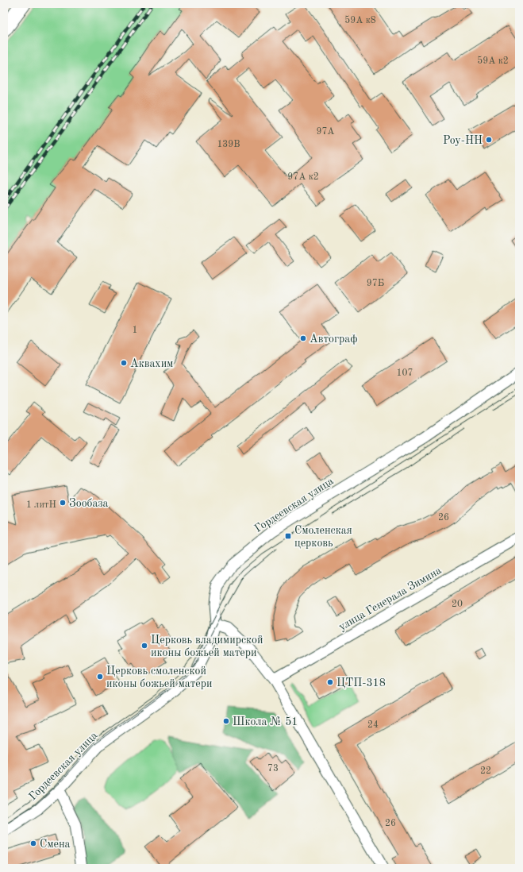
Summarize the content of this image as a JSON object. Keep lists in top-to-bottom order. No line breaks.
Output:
{"streets":{"street":["Гордеевская улица","улица Генерала Зимина"]},"places":{"other":["Роу-НН","Автограф","Аквахим","Зообаза","Церковь владимирской иконы божьей матери","Церковь смоленской иконы божьей матери","ЦТП-318","Школа № 51","Смена"],"transit":["Смоленская церковь"]},"house_numbers":["59А к8","59А к2","97А","139В","97А к2","97Б","1","107","1 литН","26","20","24","73","22","26"]}
